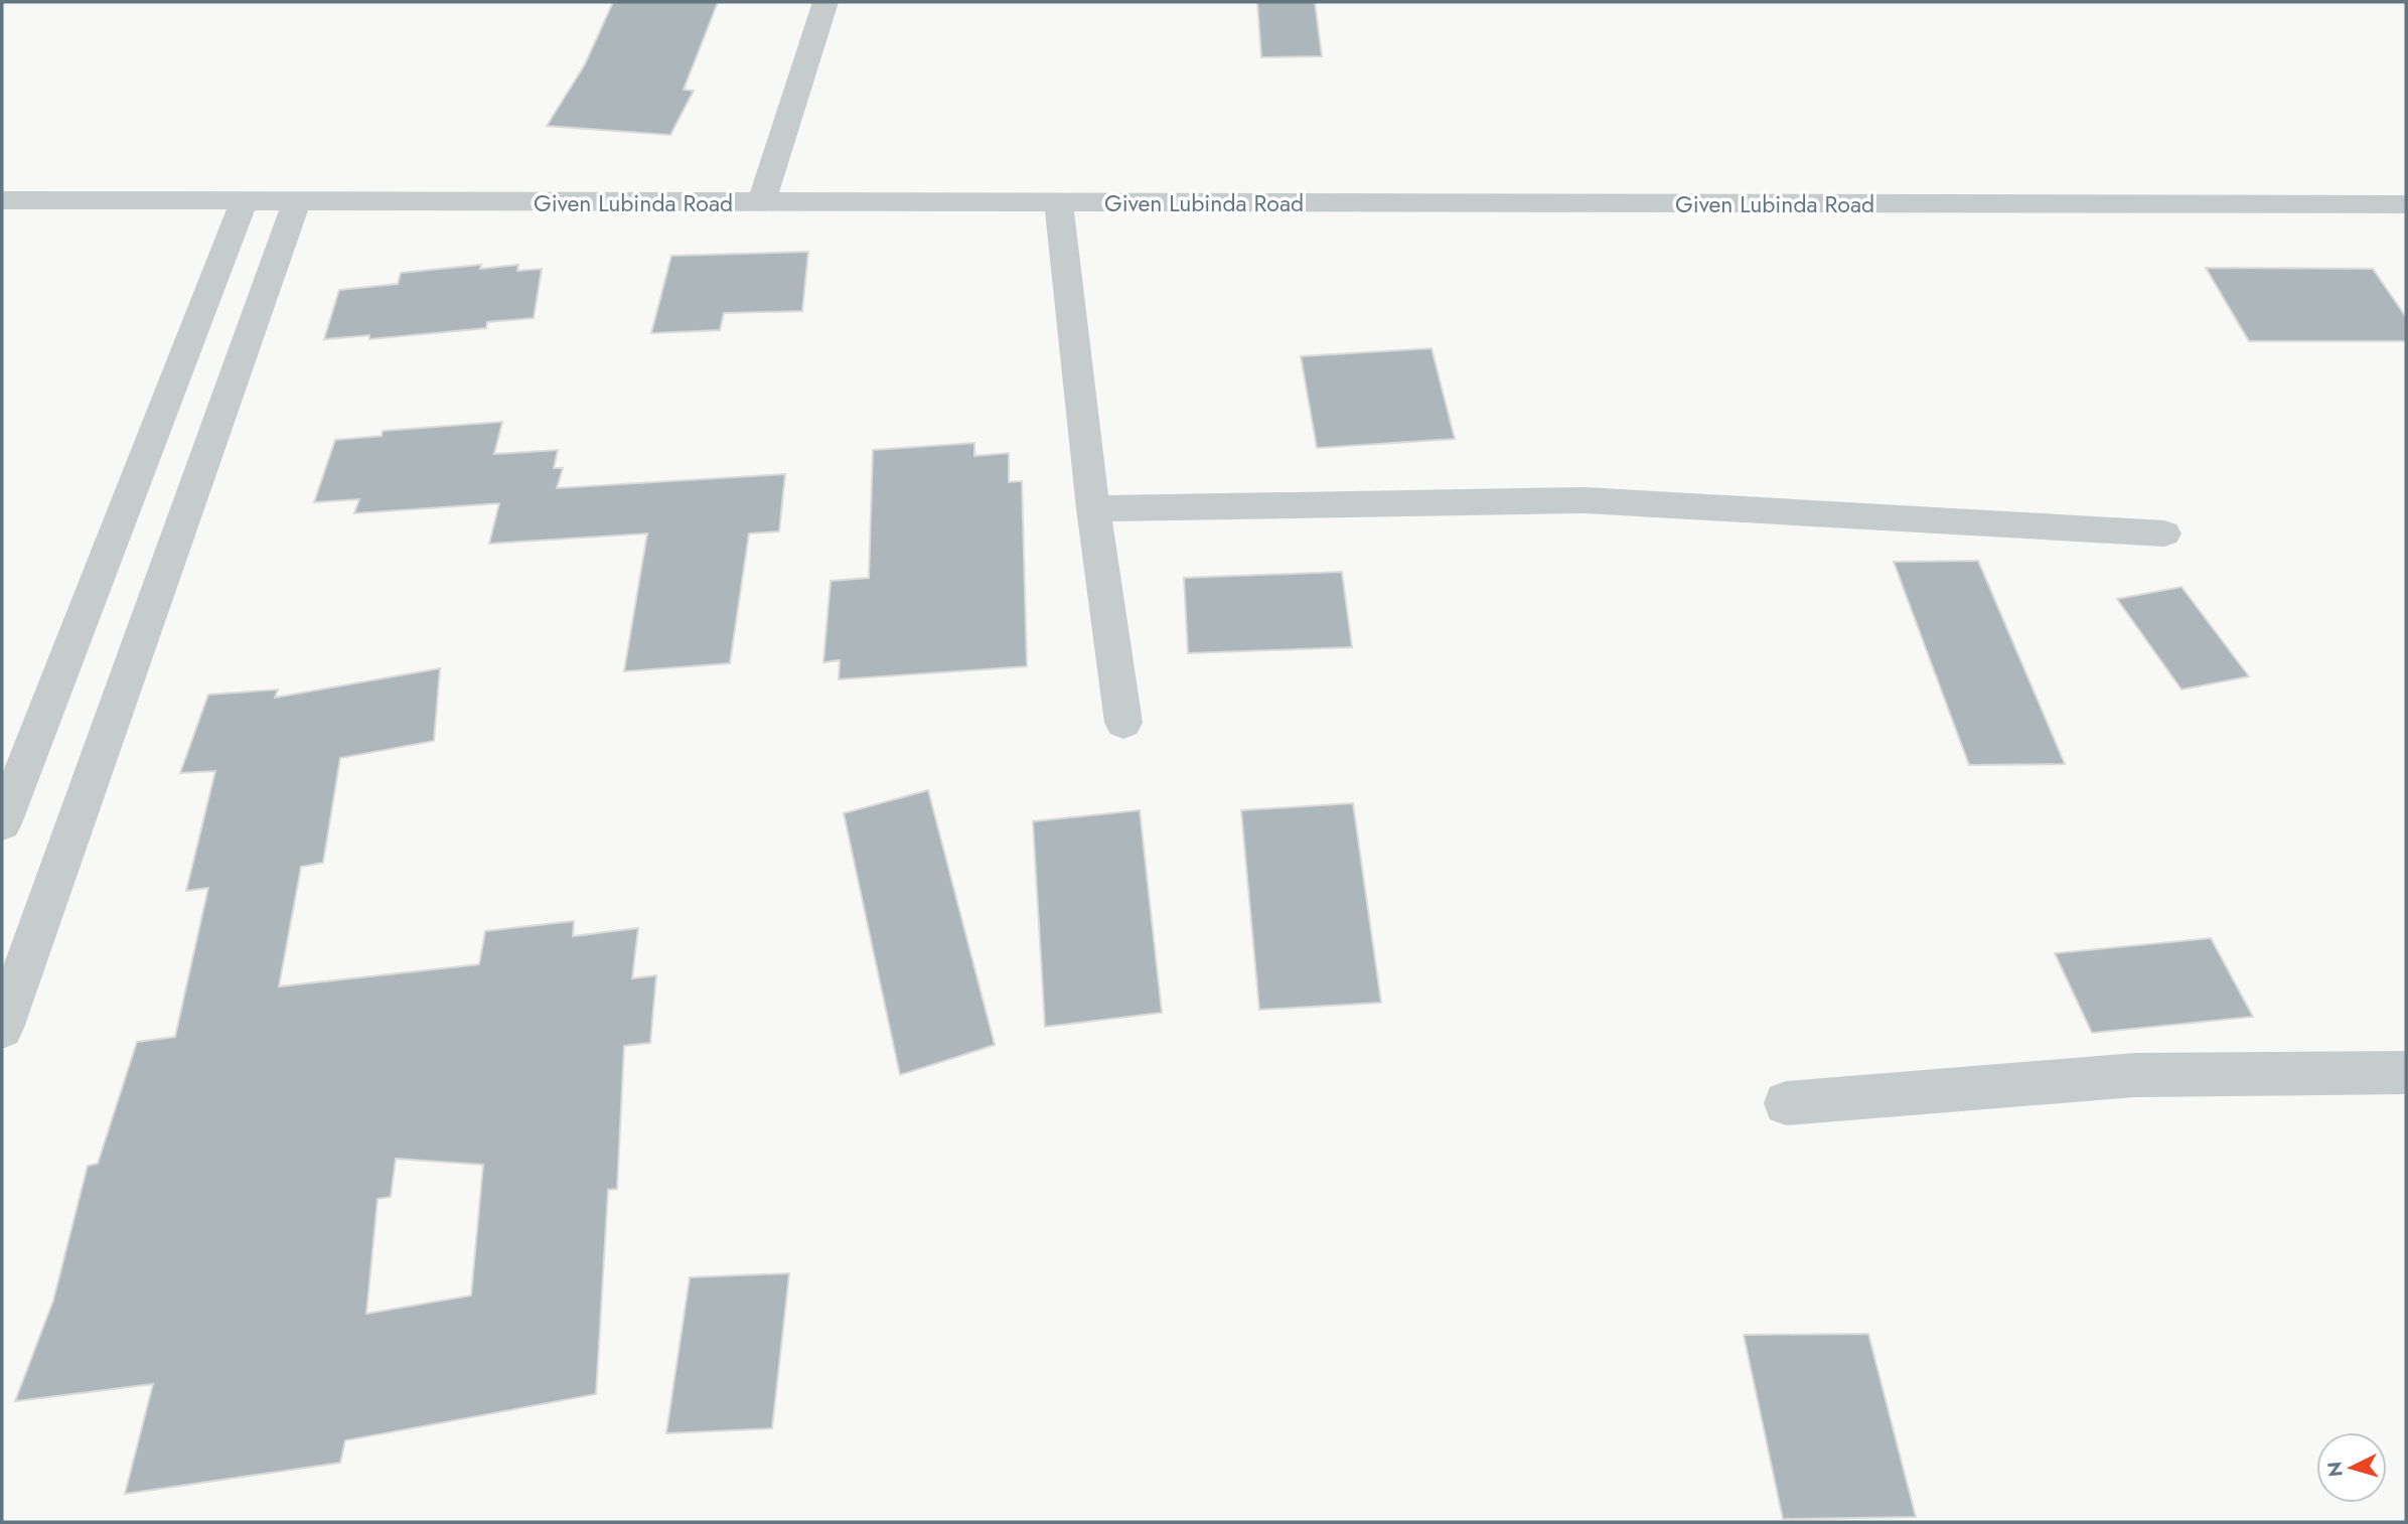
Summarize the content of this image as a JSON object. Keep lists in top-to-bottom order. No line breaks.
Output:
{"streets":{"street":["Given Lubinda Road"]},"north":"left"}
